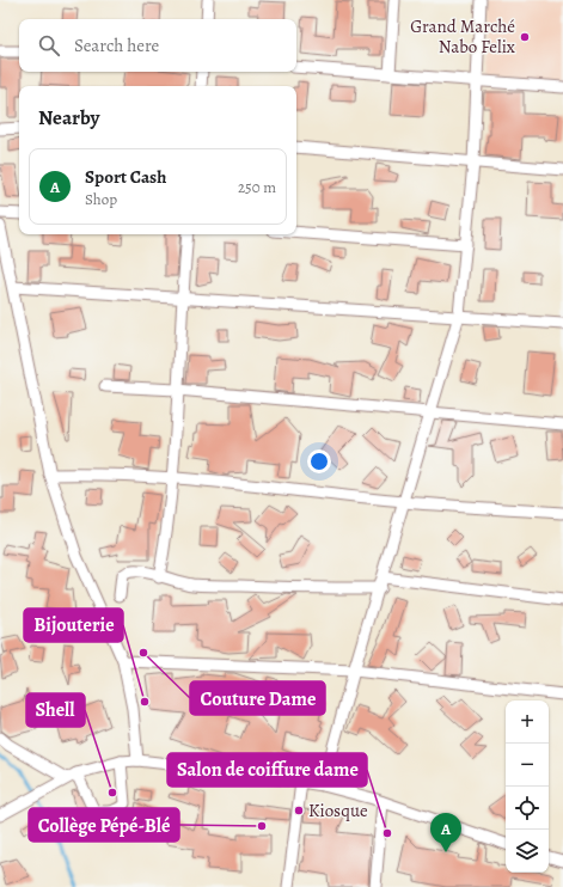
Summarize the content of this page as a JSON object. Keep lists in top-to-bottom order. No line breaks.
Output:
{"places":["Grand Marché Nabo Felix","Couture Dame","Bijouterie","Shell","Kiosque","Collège Pépé-Blé","Salon de coiffure dame"],"page":{"search":"Search here","heading":"Nearby","list":[{"mark":"A","name":"Sport Cash","note":"Shop","value":"250 m"}],"map_buttons":["+","−"],"pins":"A"}}
